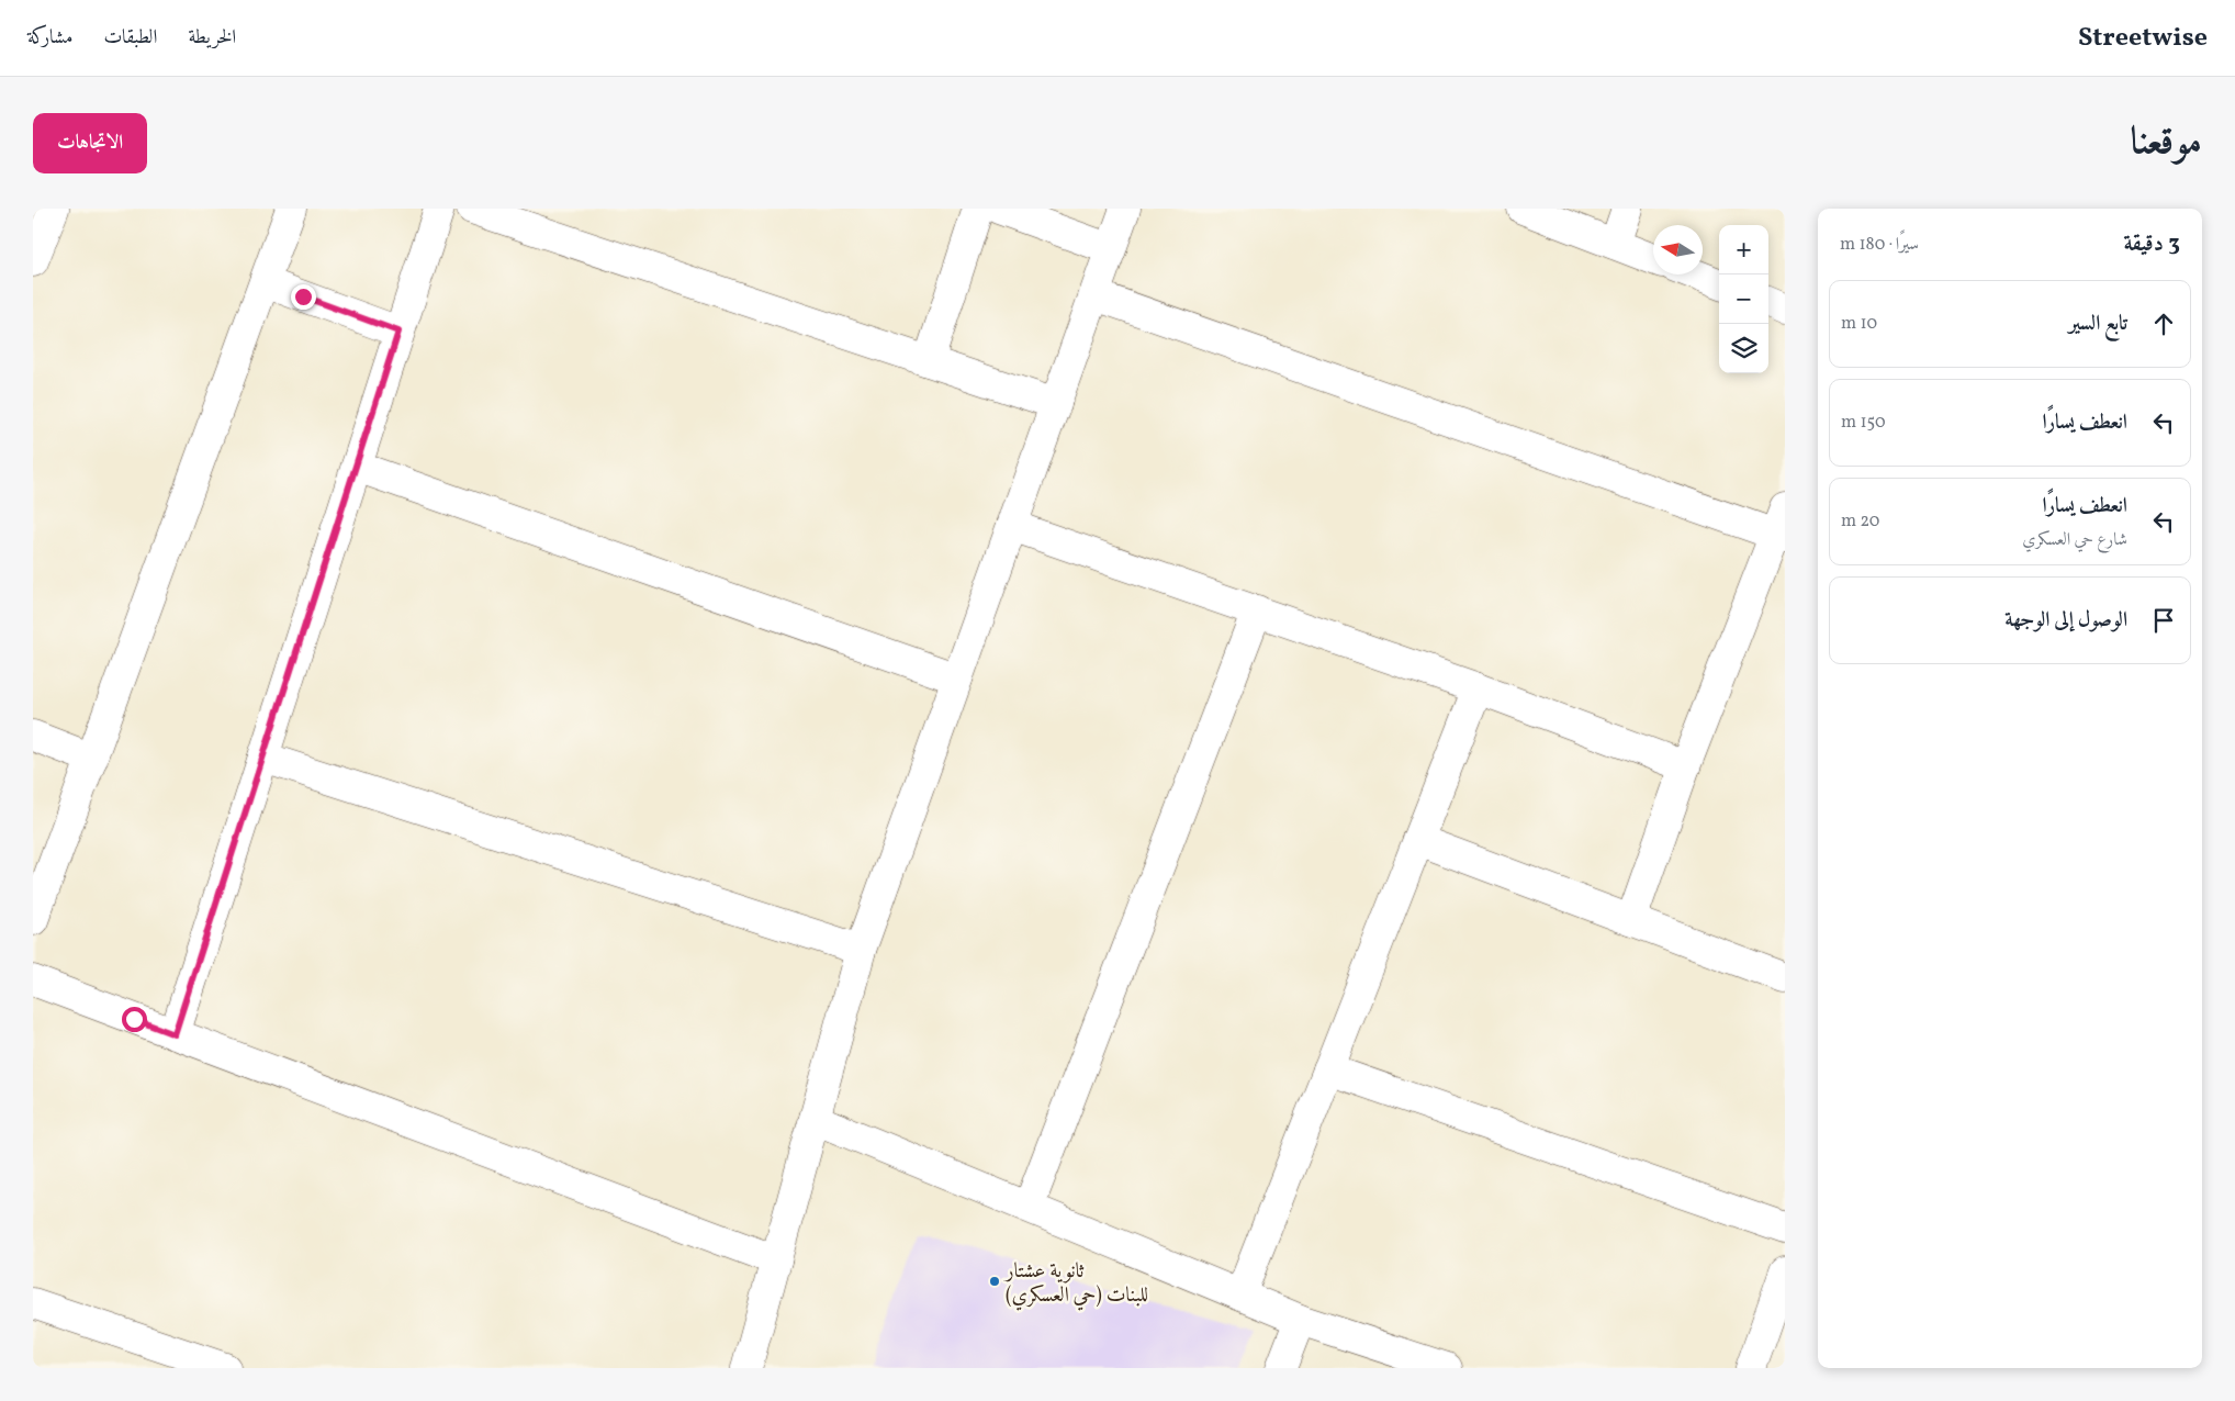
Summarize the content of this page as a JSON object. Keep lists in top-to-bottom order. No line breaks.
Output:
{"places":["ثانوية عشتار للبنات (حي العسكري)"],"north":"left","page":{"header":"Streetwise","nav":["الخريطة","الطبقات","مشاركة"],"title":"موقعنا","buttons":"الاتجاهات","heading":["3 دقيقة","سيرًا · 180 m"],"map_buttons":["+","−"],"list":[["تابع السير","10 m"],["انعطف يسارًا","150 m"],["انعطف يسارًا","شارع حي العسكري","20 m"],"الوصول إلى الوجهة"]}}
